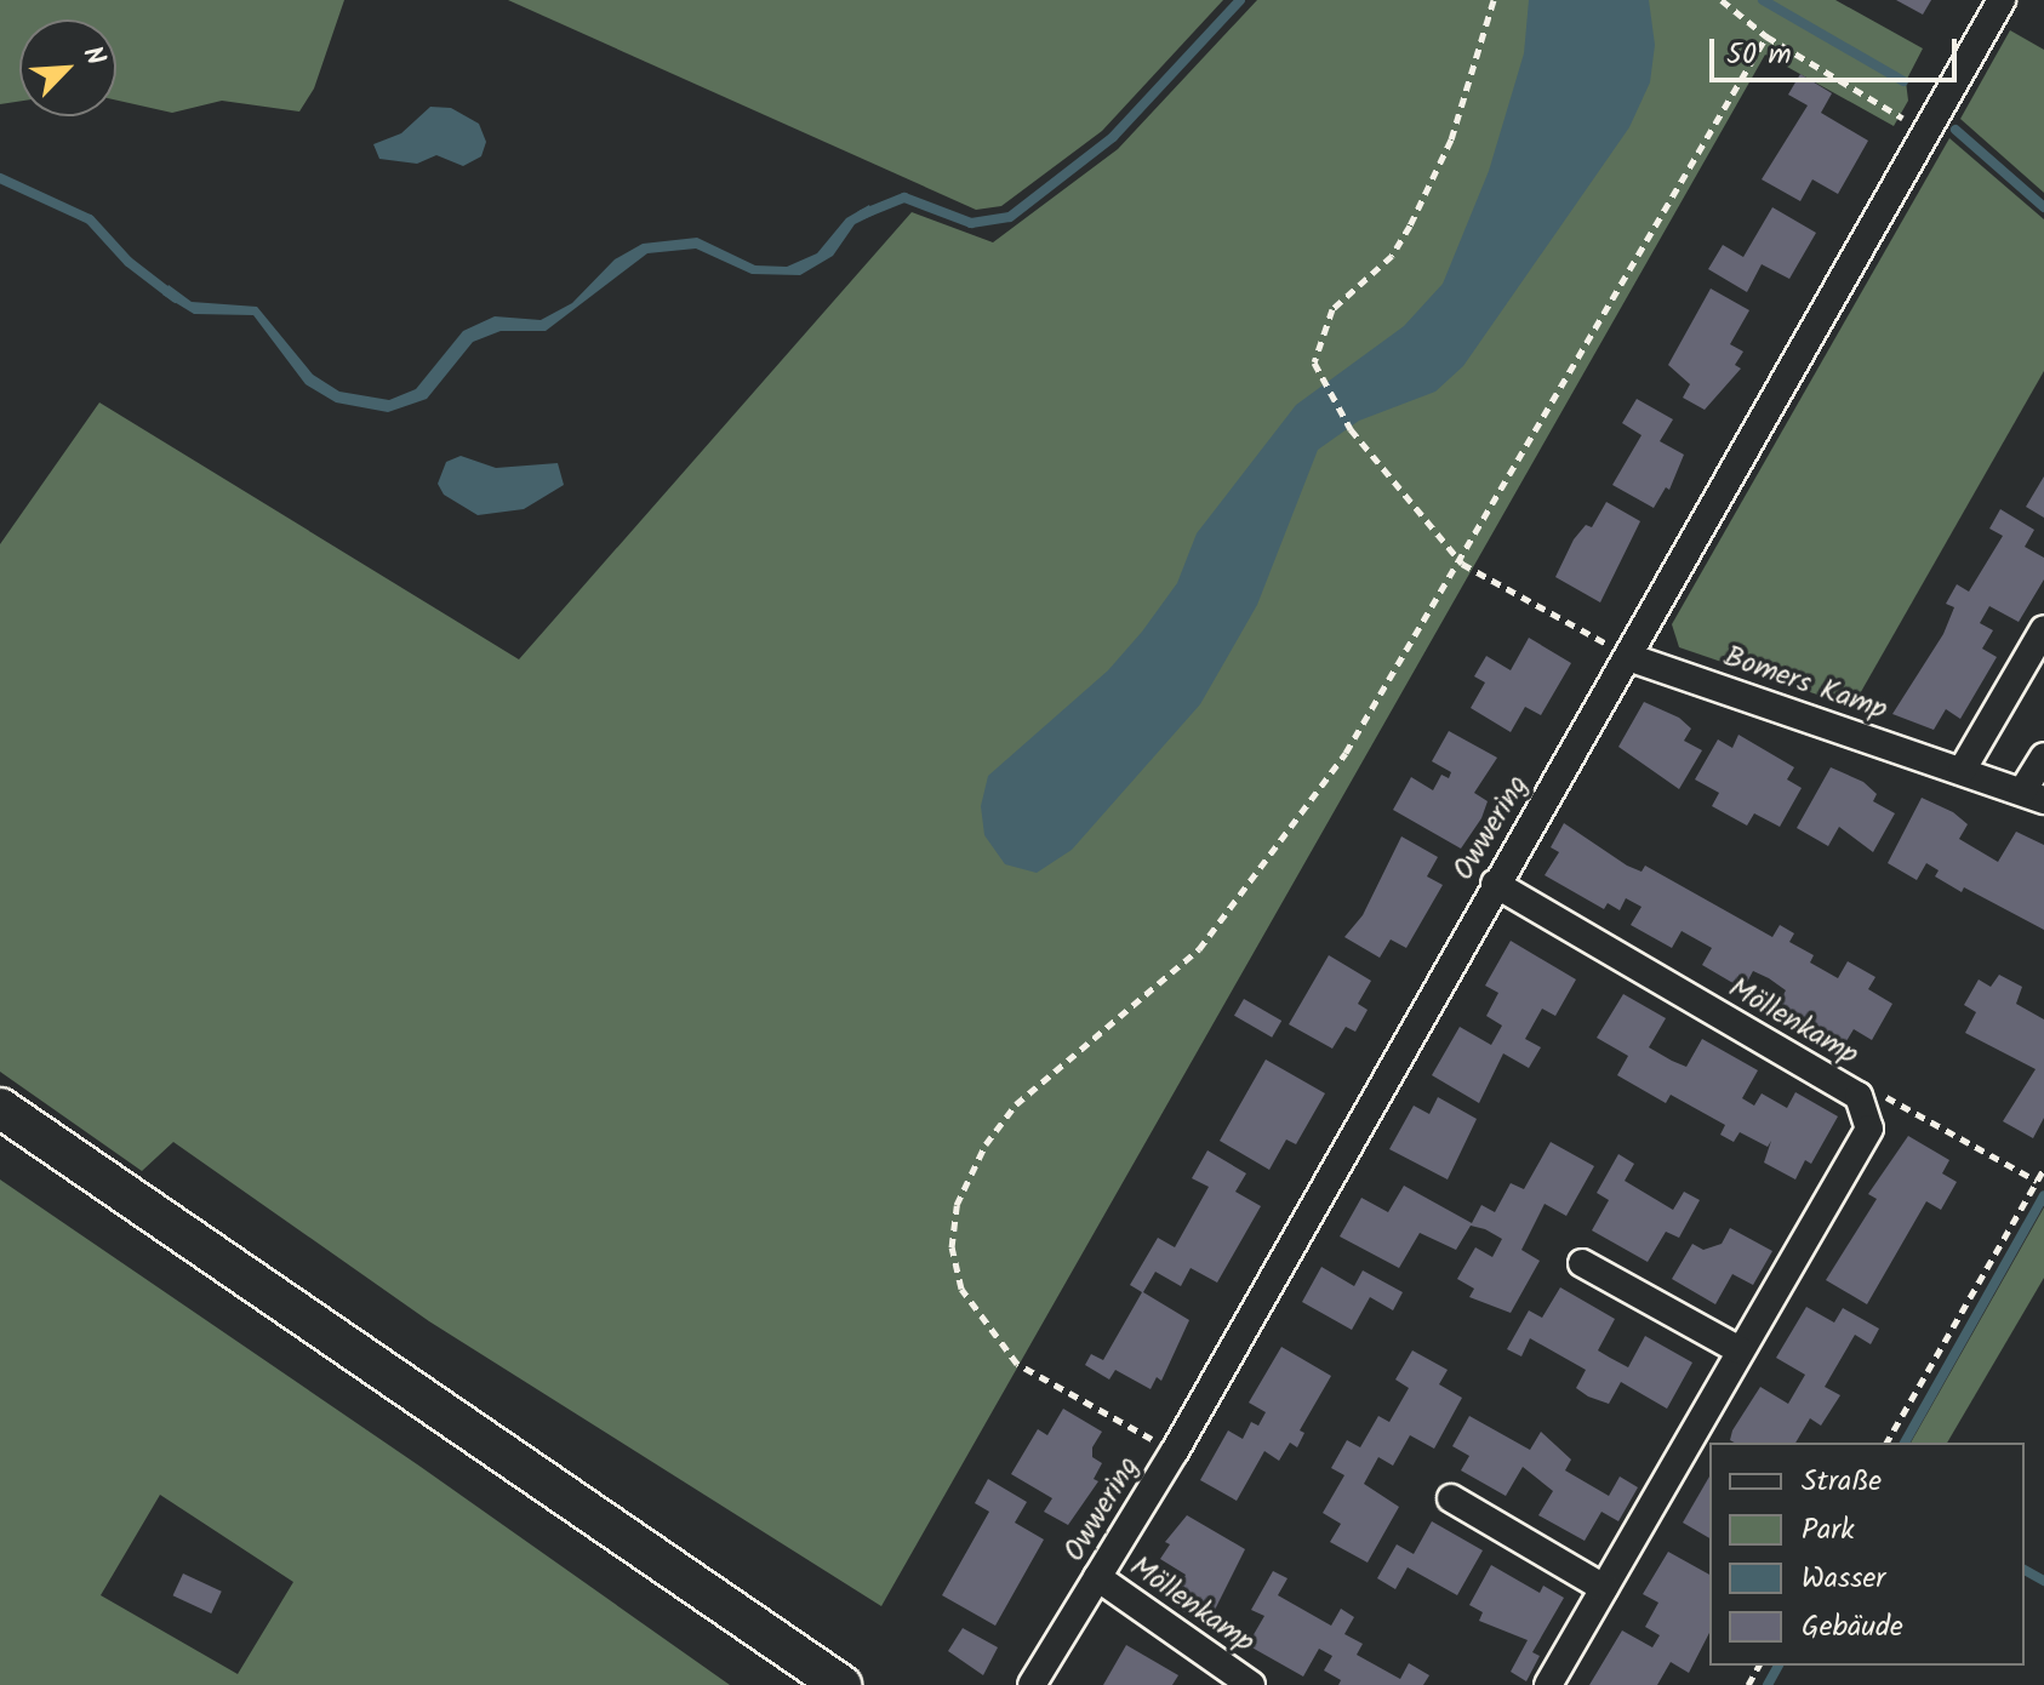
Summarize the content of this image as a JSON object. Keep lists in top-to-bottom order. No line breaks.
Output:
{"streets":{"street":["Bomers Kamp","Owwering","Möllenkamp"]},"crossings":[["Bomers Kamp","Owwering"],["Owwering","Möllenkamp"]],"legend":["Straße","Park","Wasser","Gebäude"],"scale_bar":"50 m","north":"top right"}
